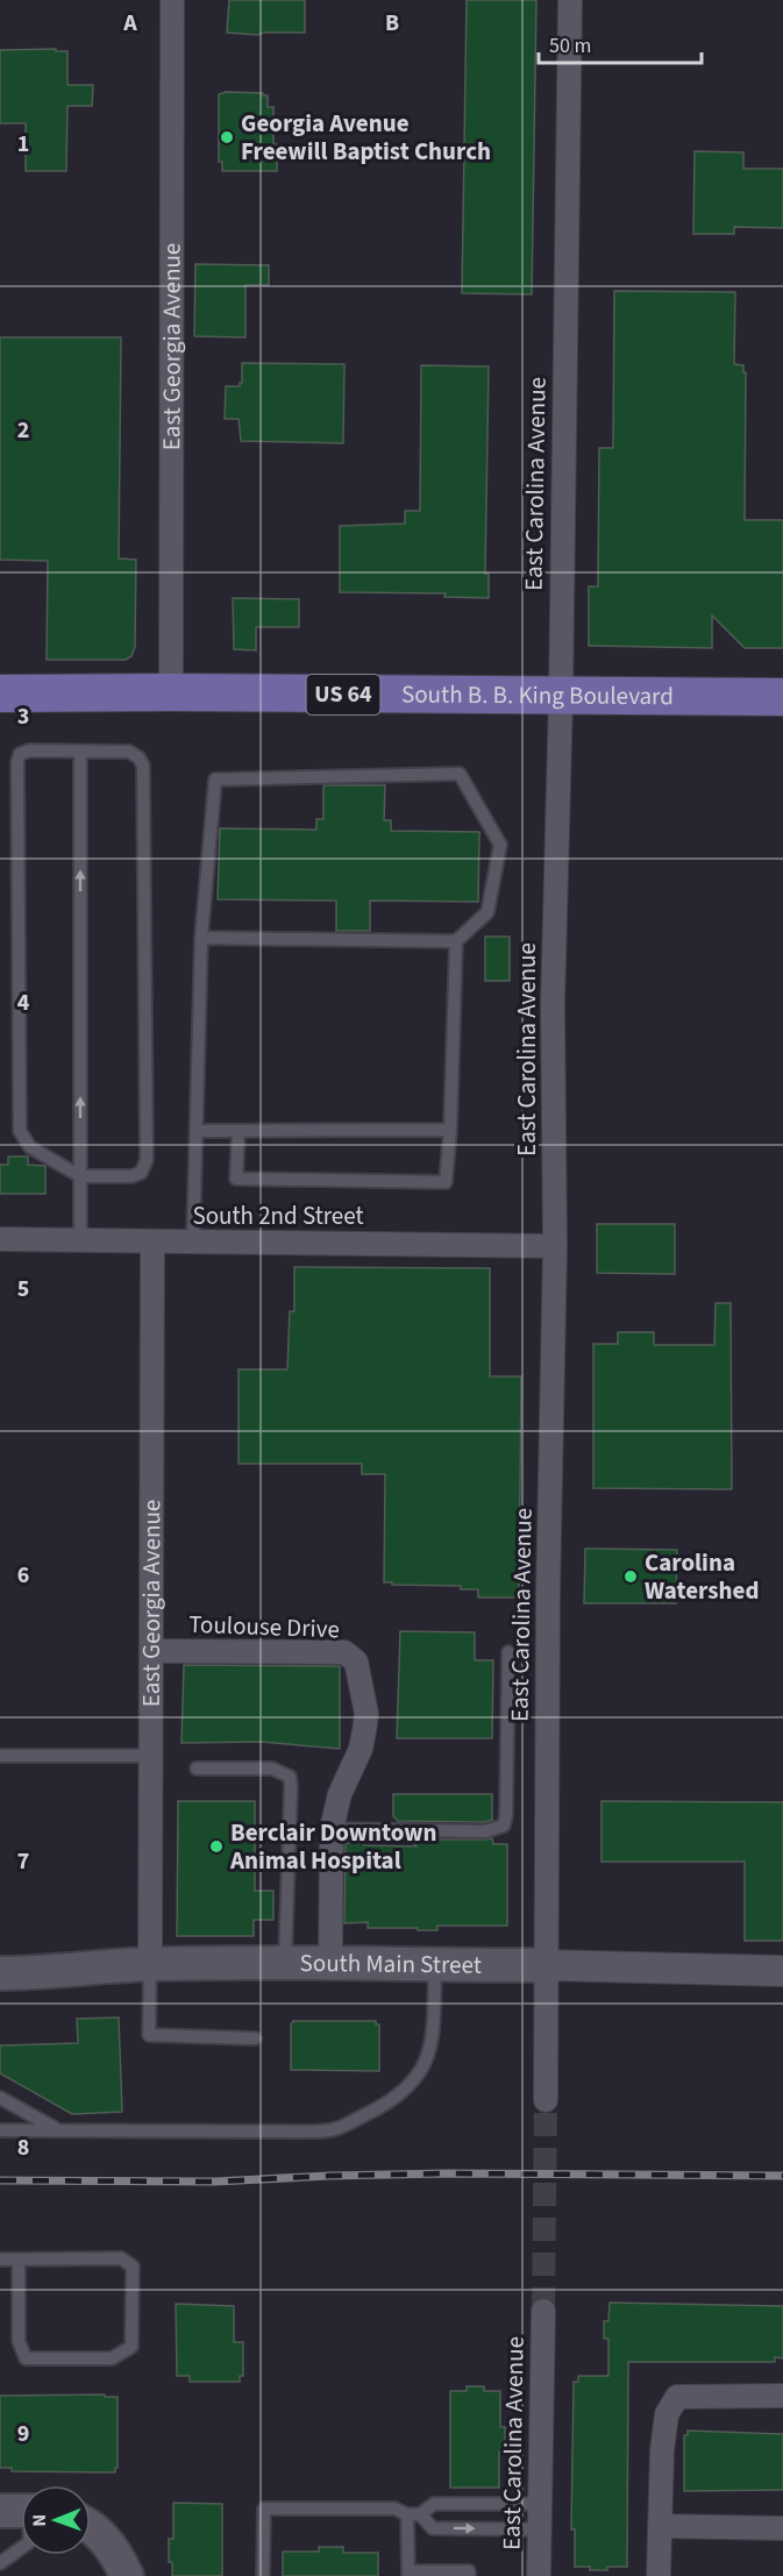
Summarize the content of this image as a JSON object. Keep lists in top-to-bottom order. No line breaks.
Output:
{"streets":{"main road":["US 64","South B. B. King Boulevard","South Main Street"],"street":["East Georgia Avenue","East Carolina Avenue","South 2nd Street","Toulouse Drive"]},"crossings":[["East Georgia Avenue","South B. B. King Boulevard"],["East Georgia Avenue","South 2nd Street"],["East Georgia Avenue","Toulouse Drive"],["East Georgia Avenue","South Main Street"],["East Carolina Avenue","South B. B. King Boulevard"],["East Carolina Avenue","South 2nd Street"],["East Carolina Avenue","South Main Street"],["Toulouse Drive","South Main Street"]],"places":["Georgia Avenue Freewill Baptist Church","Carolina Watershed","Berclair Downtown Animal Hospital"],"scale_bar":"50 m","north":"left","grid":{"columns":["A","B"],"rows":["1","2","3","4","5","6","7","8","9"]}}
